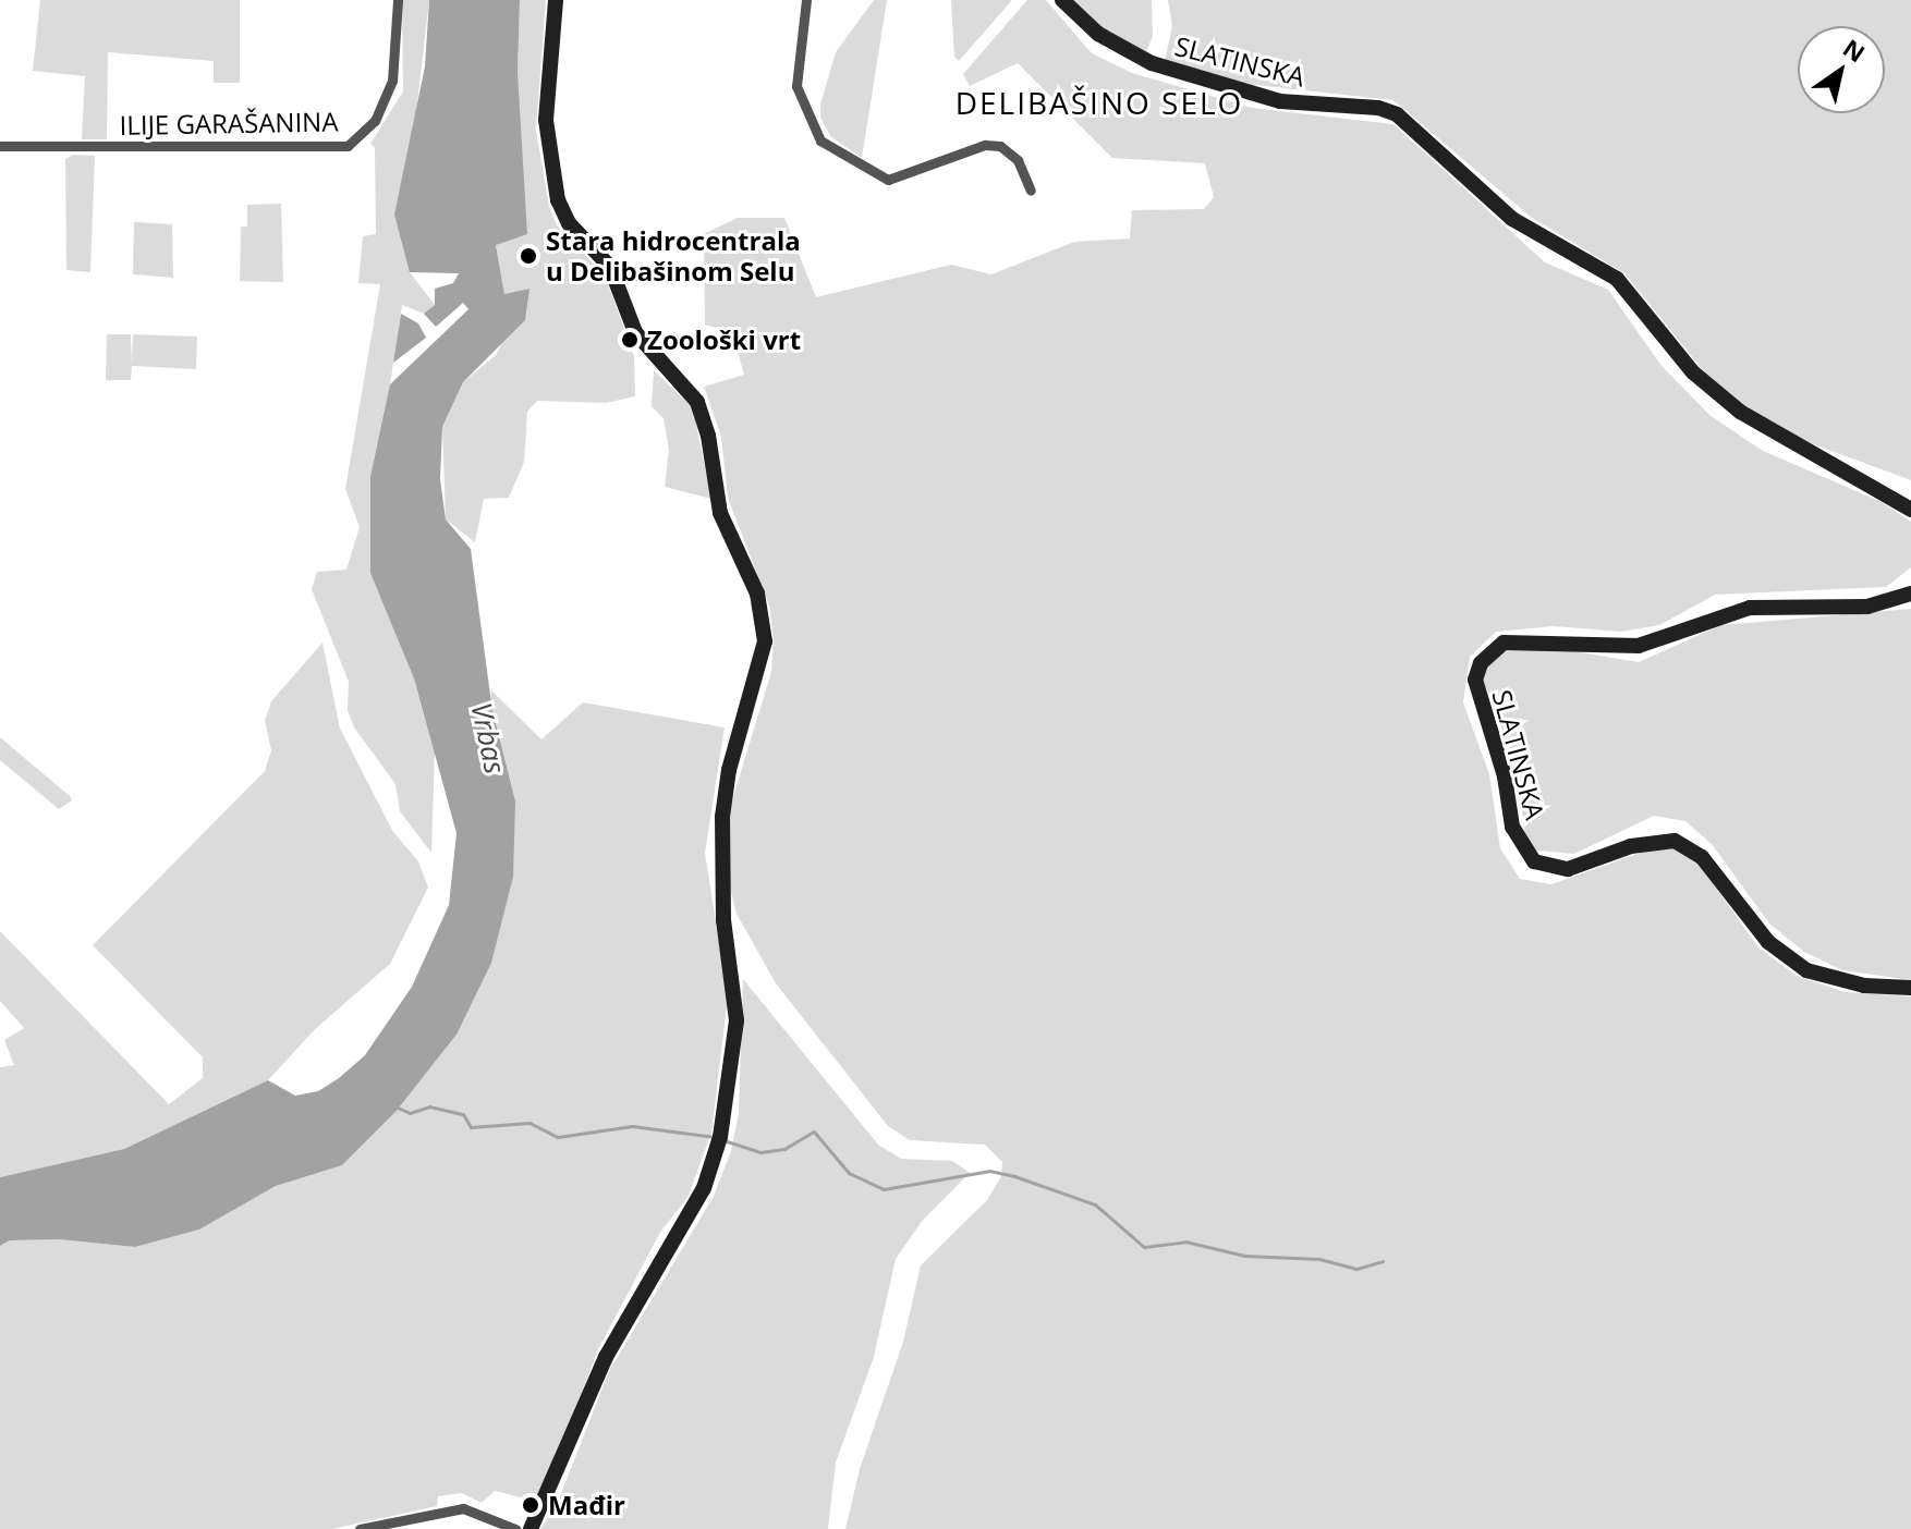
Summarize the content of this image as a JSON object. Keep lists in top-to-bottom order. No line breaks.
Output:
{"streets":{"street":["SLATINSKA","ILIJE GARAŠANINA"]},"districts":["DELIBAŠINO SELO"],"water":["Vrbas"],"places":["Stara hidrocentrala u Delibašinom Selu","Zoološki vrt","Mađir"],"north":"top right"}
